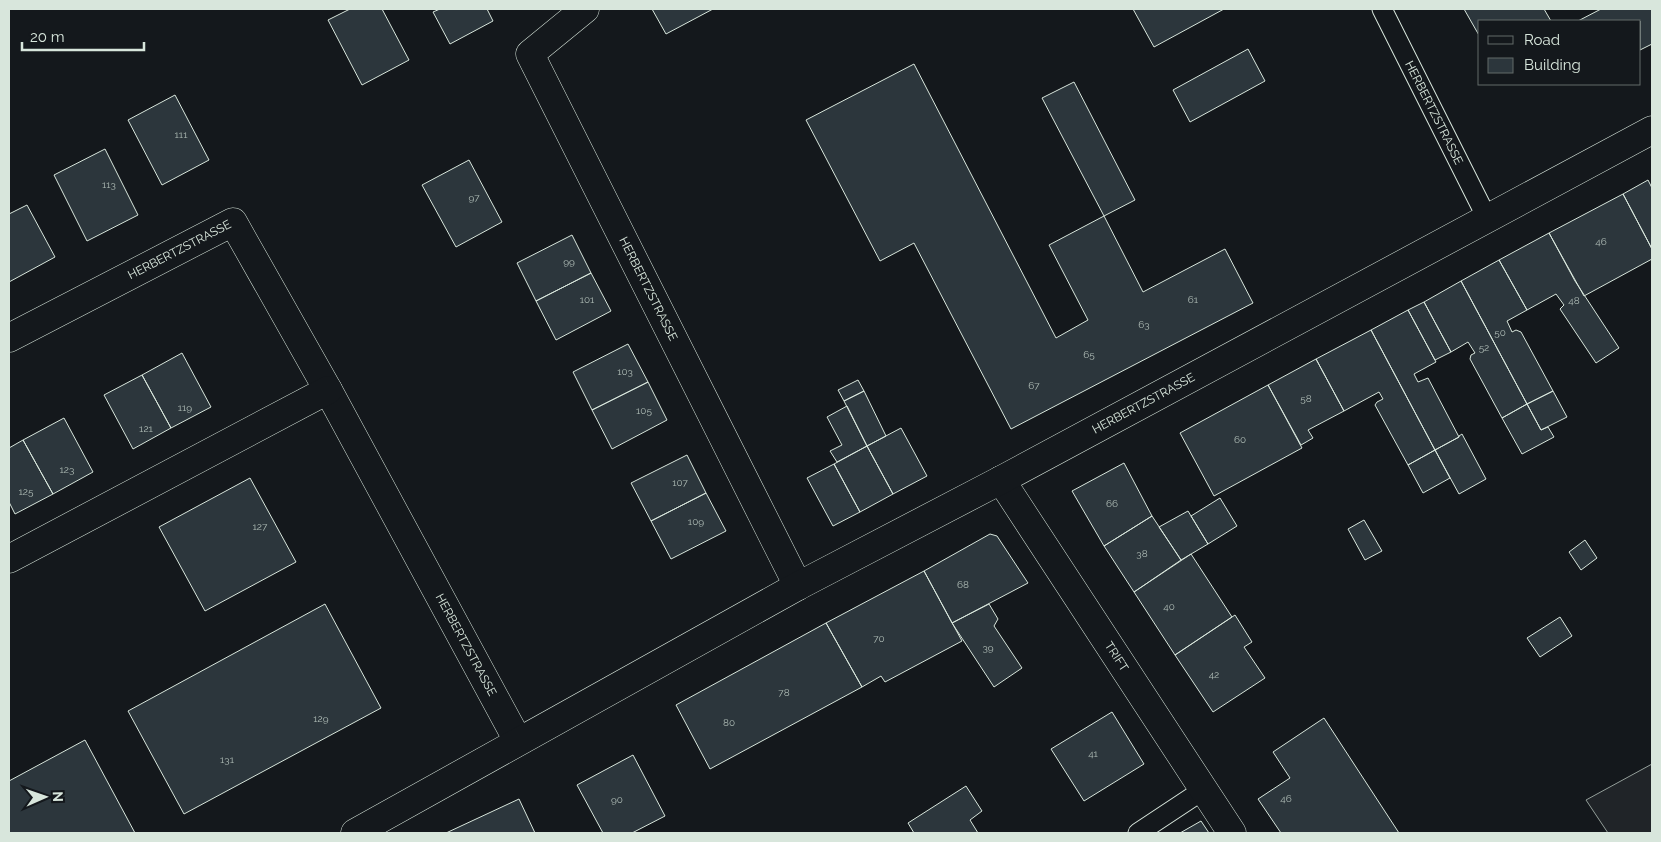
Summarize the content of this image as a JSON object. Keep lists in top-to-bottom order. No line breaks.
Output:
{"streets":{"street":["HERBERTZSTRASSE","TRIFT"]},"crossings":[["HERBERTZSTRASSE","TRIFT"]],"house_numbers":["111","113","97","46","99","101","61","48","63","50","52","65","103","67","58","119","105","121","60","123","107","125","66","109","127","38","68","40","70","39","42","78","129","80","41","131","46","90"],"legend":["Road","Building"],"scale_bar":"20 m","north":"right"}
